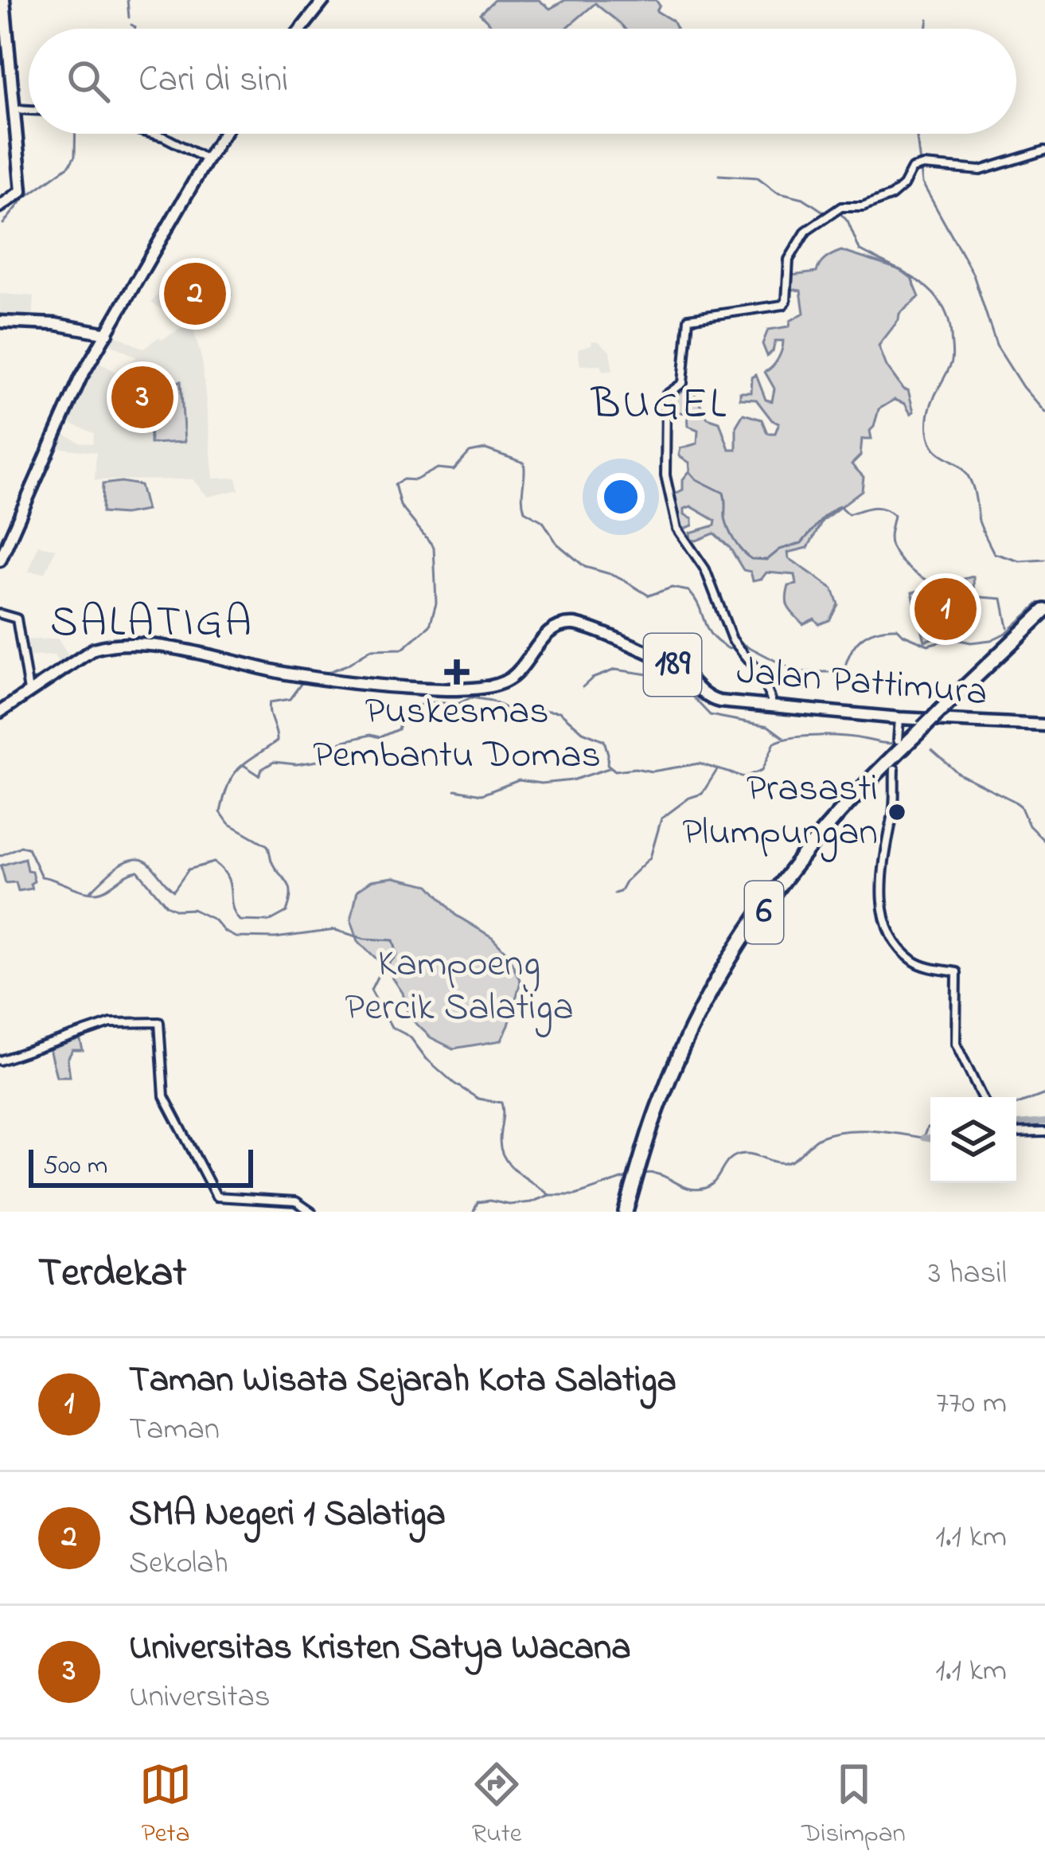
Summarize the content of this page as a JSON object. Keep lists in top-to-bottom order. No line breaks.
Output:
{"streets":{"highway":["6"],"main road":["189","Jalan Pattimura"]},"districts":["BUGEL","SALATIGA"],"parks":["Kampoeng Percik Salatiga"],"places":{"health":["Puskesmas Pembantu Domas"],"other":["Prasasti Plumpungan"]},"scale_bar":"500 m","page":{"search":"Cari di sini","pins":["2","3","1"],"scale":"500 m","heading":["Terdekat","3 hasil"],"list":[{"mark":"1","name":"Taman Wisata Sejarah Kota Salatiga","note":"Taman","value":"770 m"},{"mark":"2","name":"SMA Negeri 1 Salatiga","note":"Sekolah","value":"1.1 km"},{"mark":"3","name":"Universitas Kristen Satya Wacana","note":"Universitas","value":"1.1 km"}],"nav":["Peta","Rute","Disimpan"]}}
